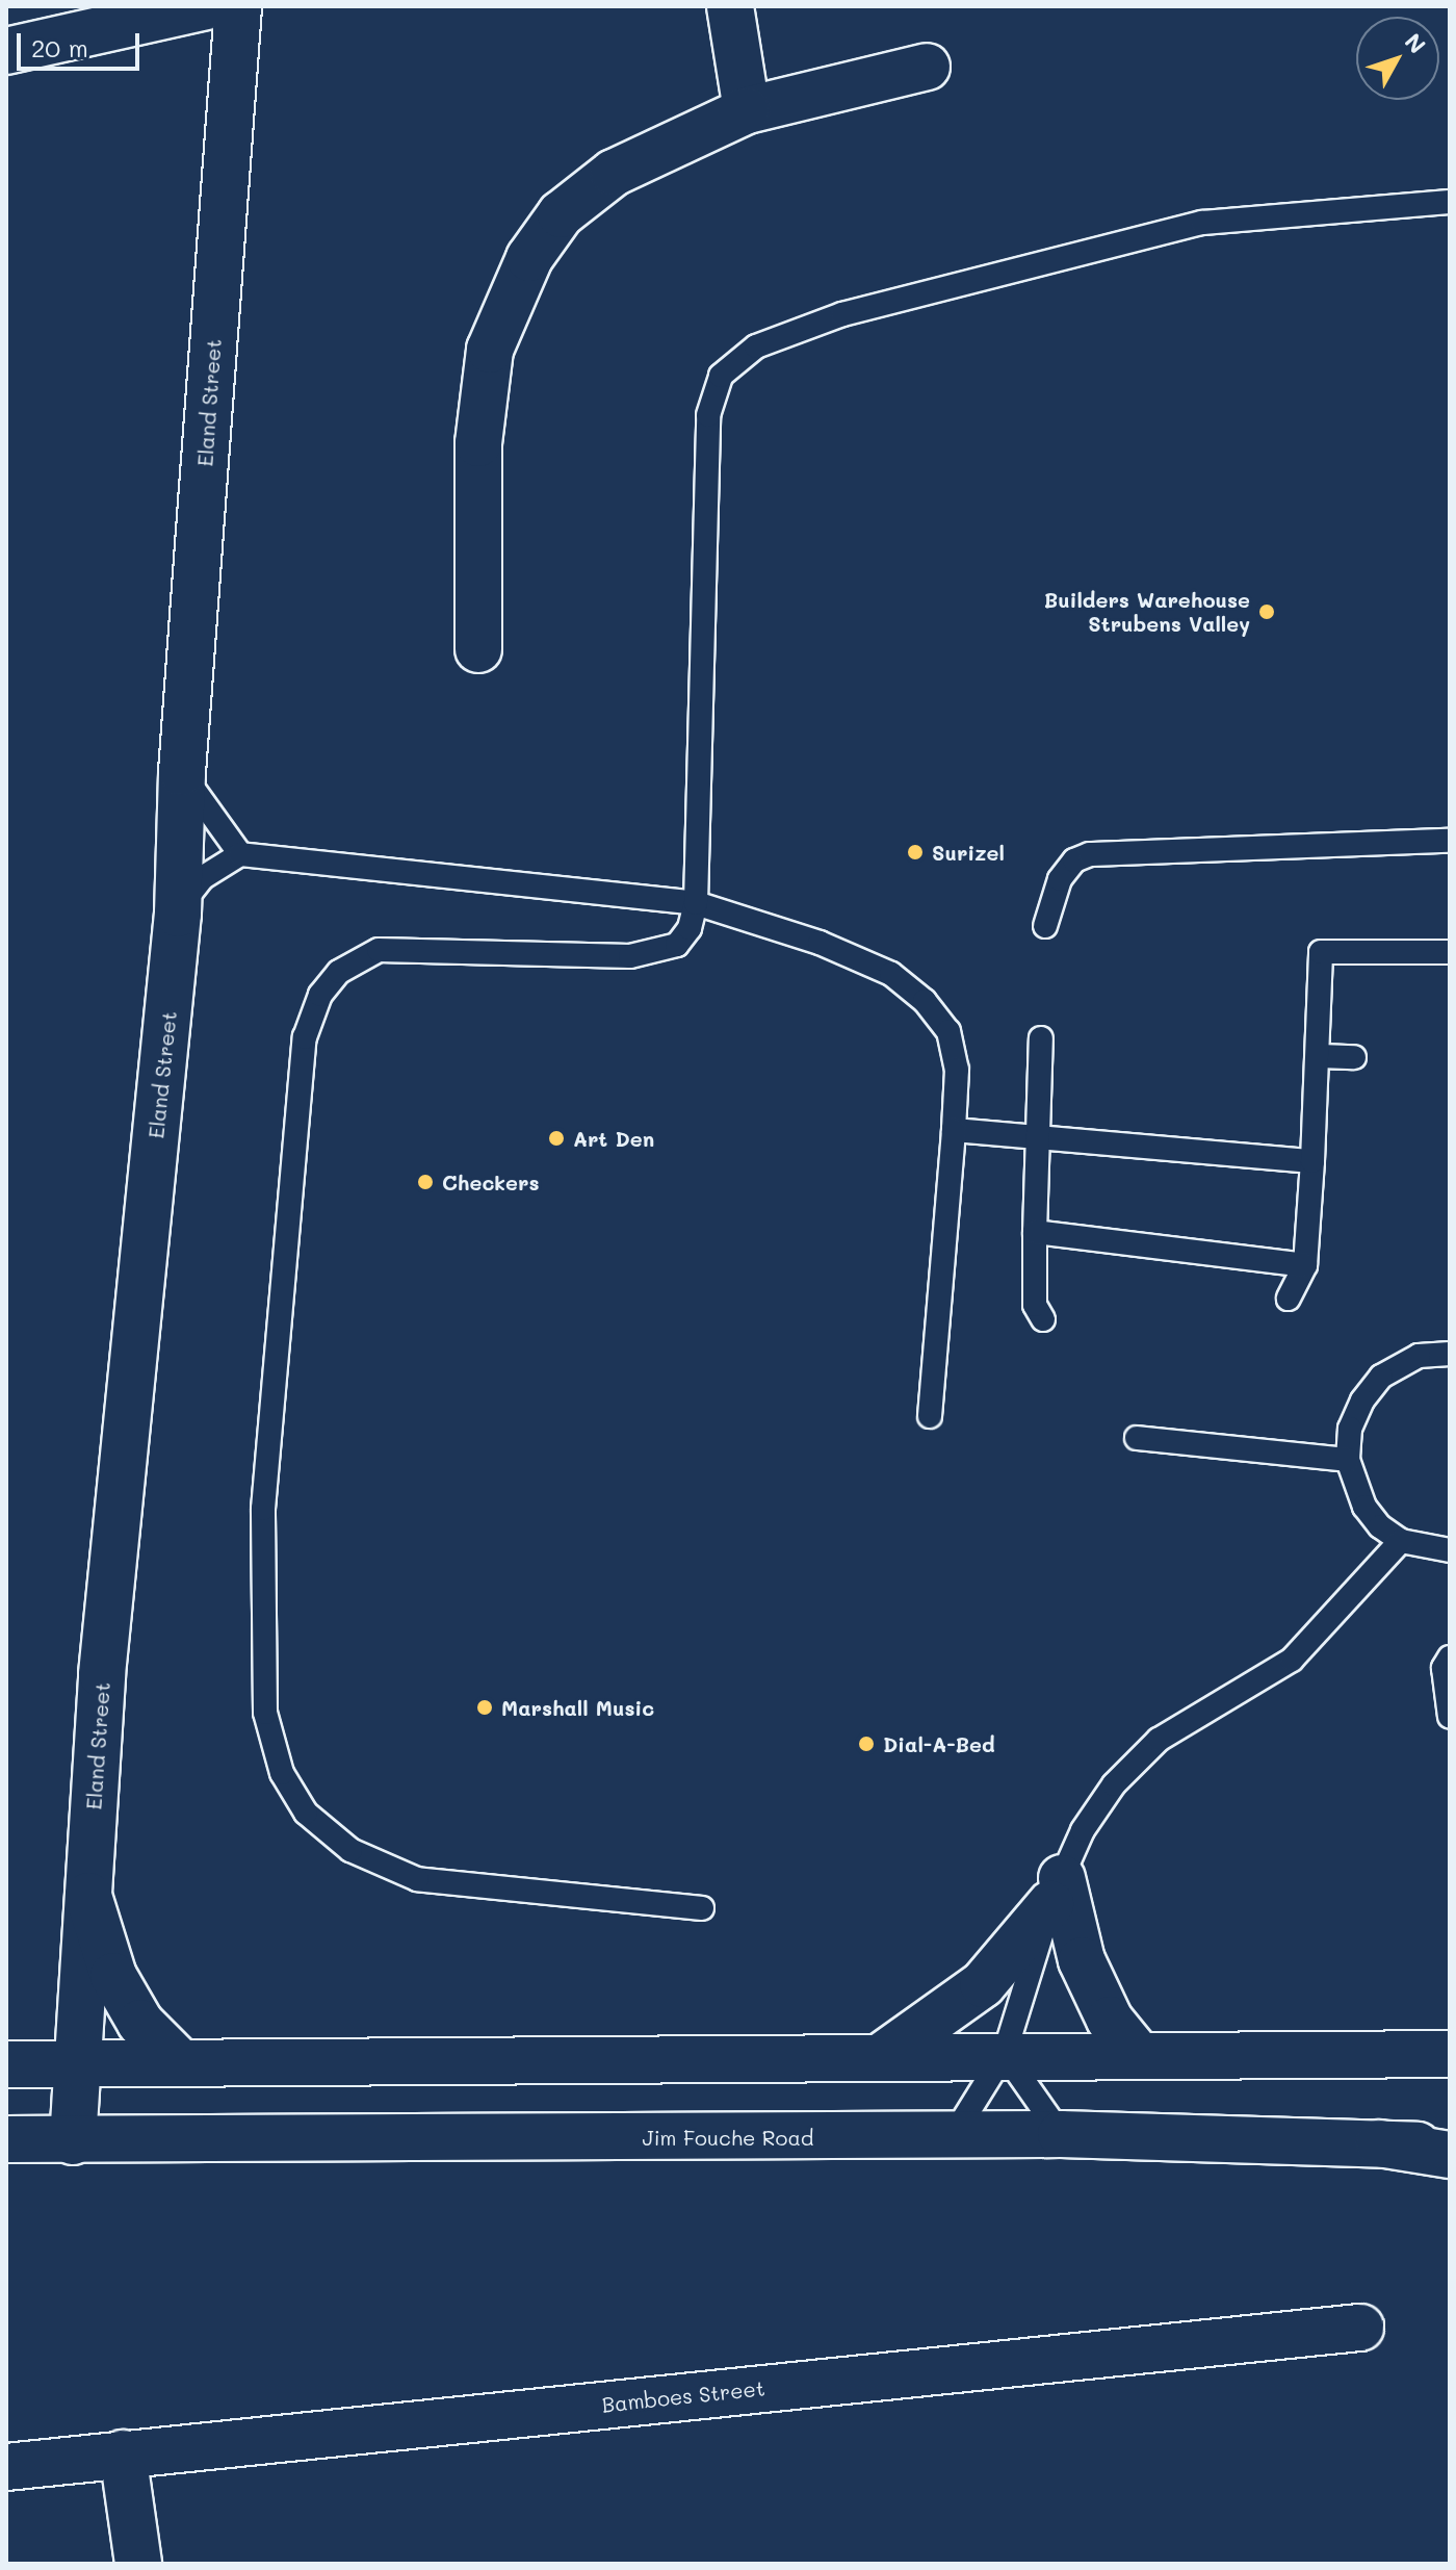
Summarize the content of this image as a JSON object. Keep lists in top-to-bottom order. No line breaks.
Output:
{"streets":{"street":["Eland Street","Jim Fouche Road","Bamboes Street"]},"crossings":[["Eland Street","Jim Fouche Road"]],"places":["Builders Warehouse Strubens Valley","Surizel","Art Den","Checkers","Marshall Music","Dial-A-Bed"],"scale_bar":"20 m","north":"top right"}
